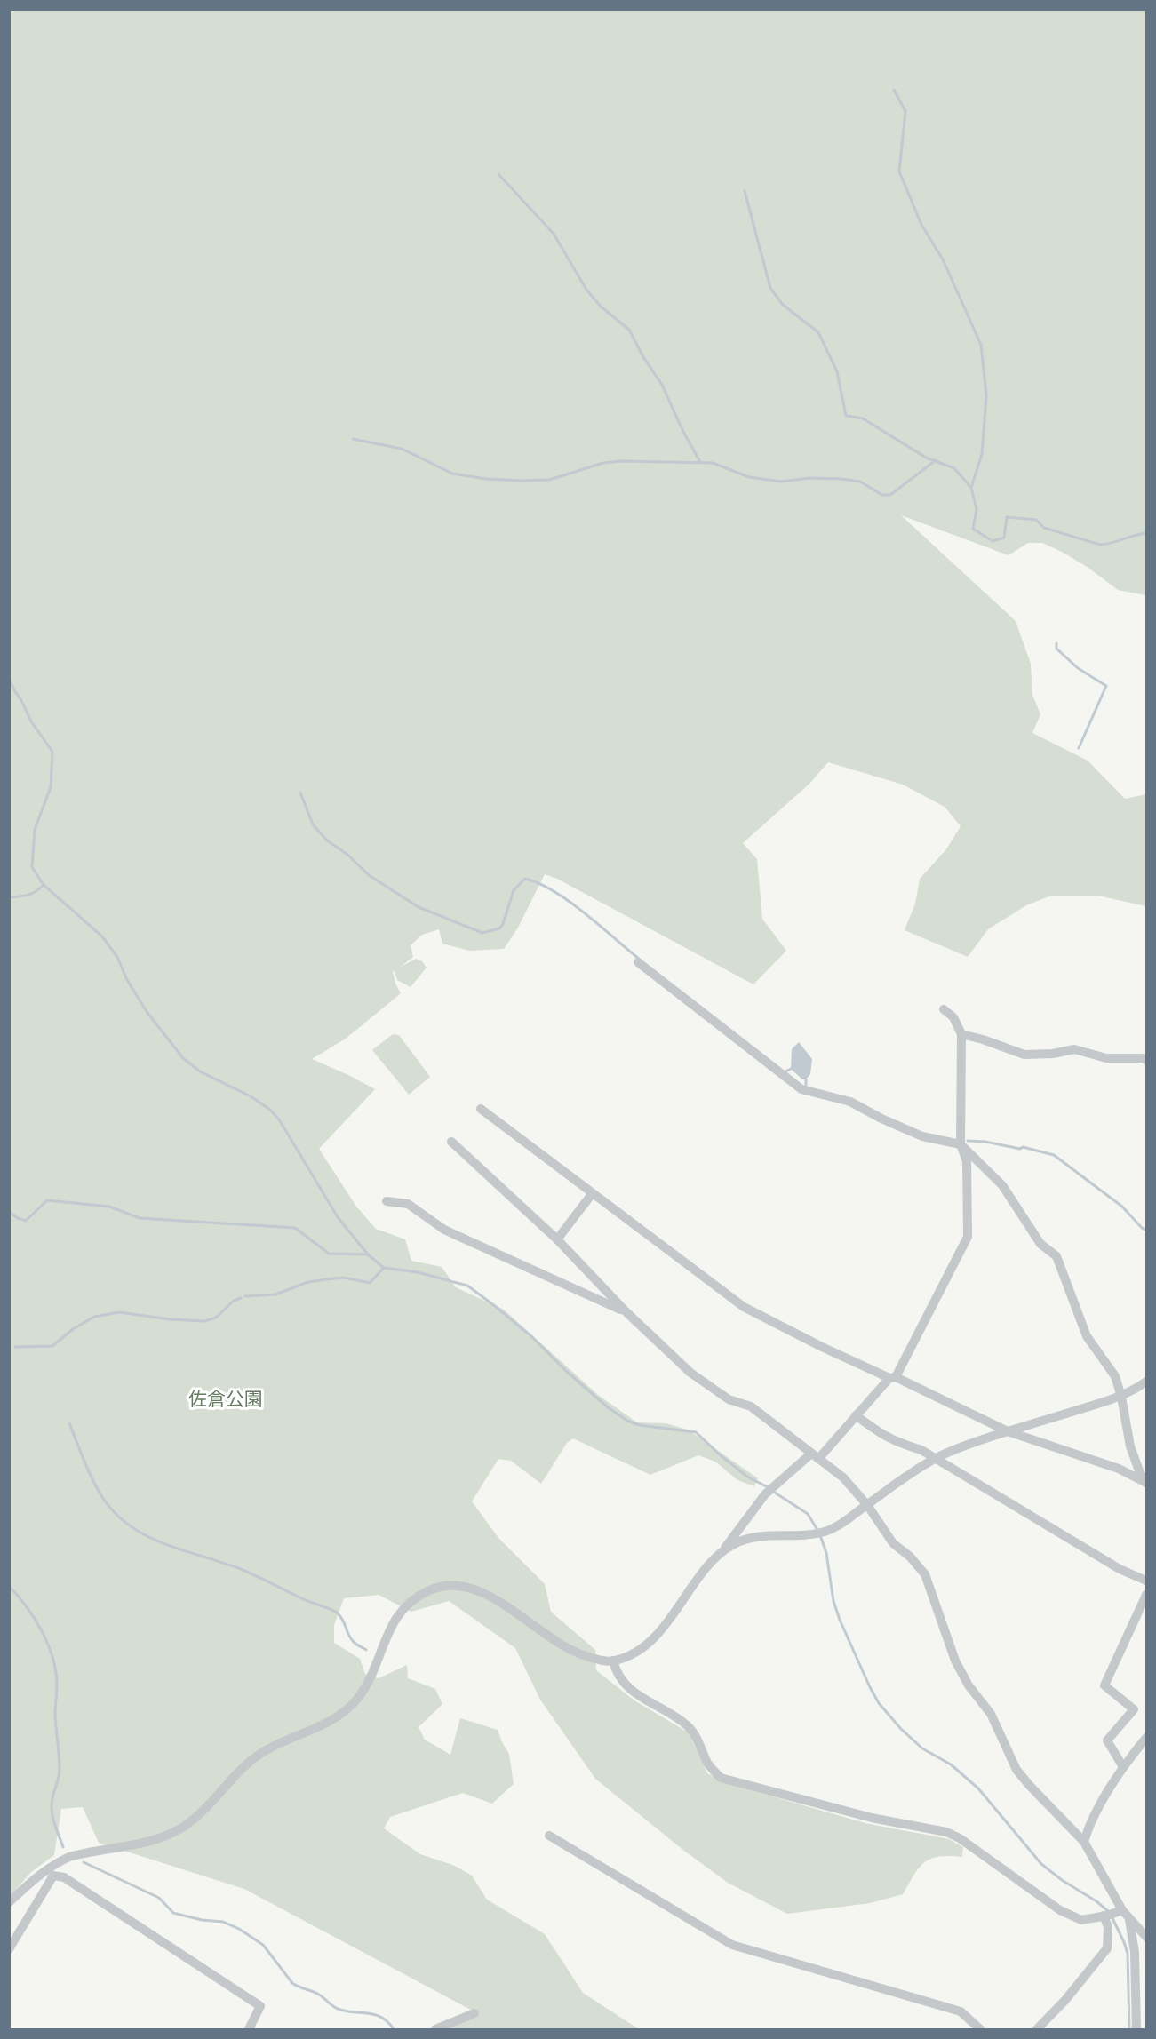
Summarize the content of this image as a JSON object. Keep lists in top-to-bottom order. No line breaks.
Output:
{"parks":["佐倉公園"]}
